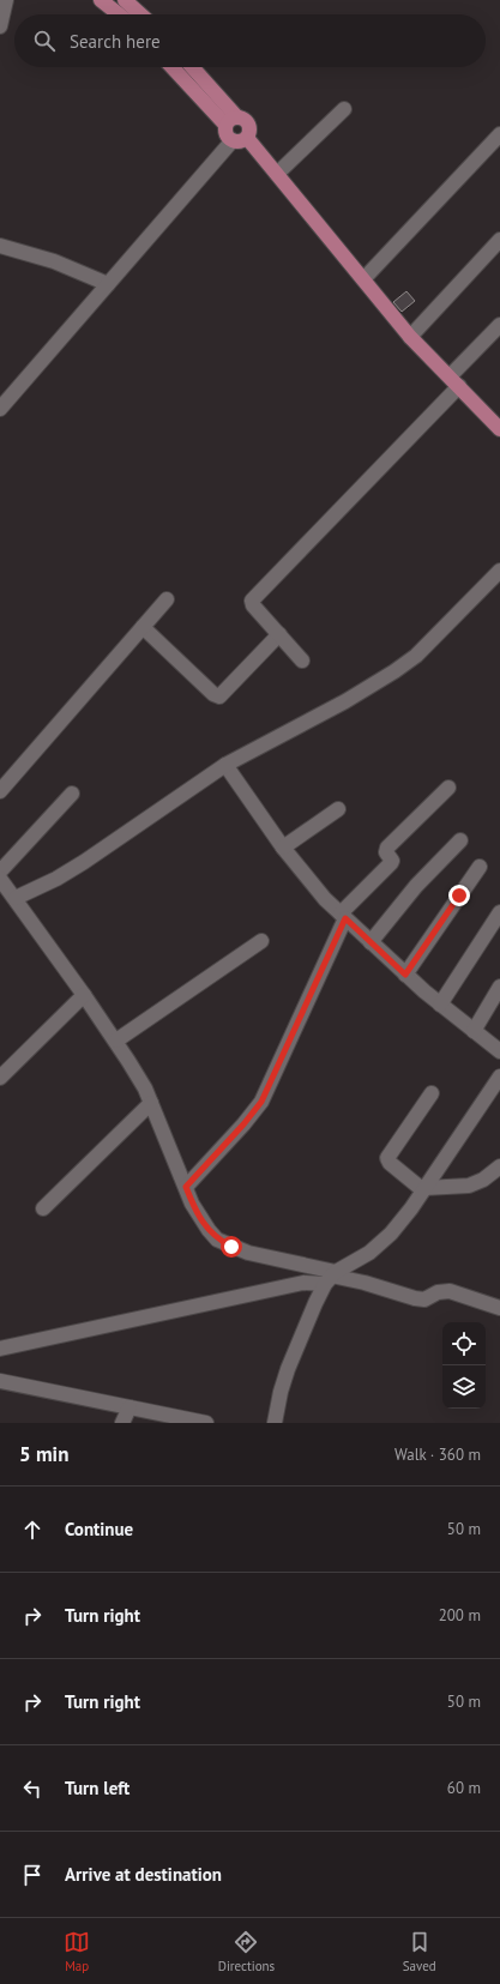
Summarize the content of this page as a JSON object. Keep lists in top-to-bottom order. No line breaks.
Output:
{"page":{"search":"Search here","heading":["5 min","Walk · 360 m"],"list":[["Continue","50 m"],["Turn right","200 m"],["Turn right","50 m"],["Turn left","60 m"],"Arrive at destination"],"nav":["Map","Directions","Saved"]}}
